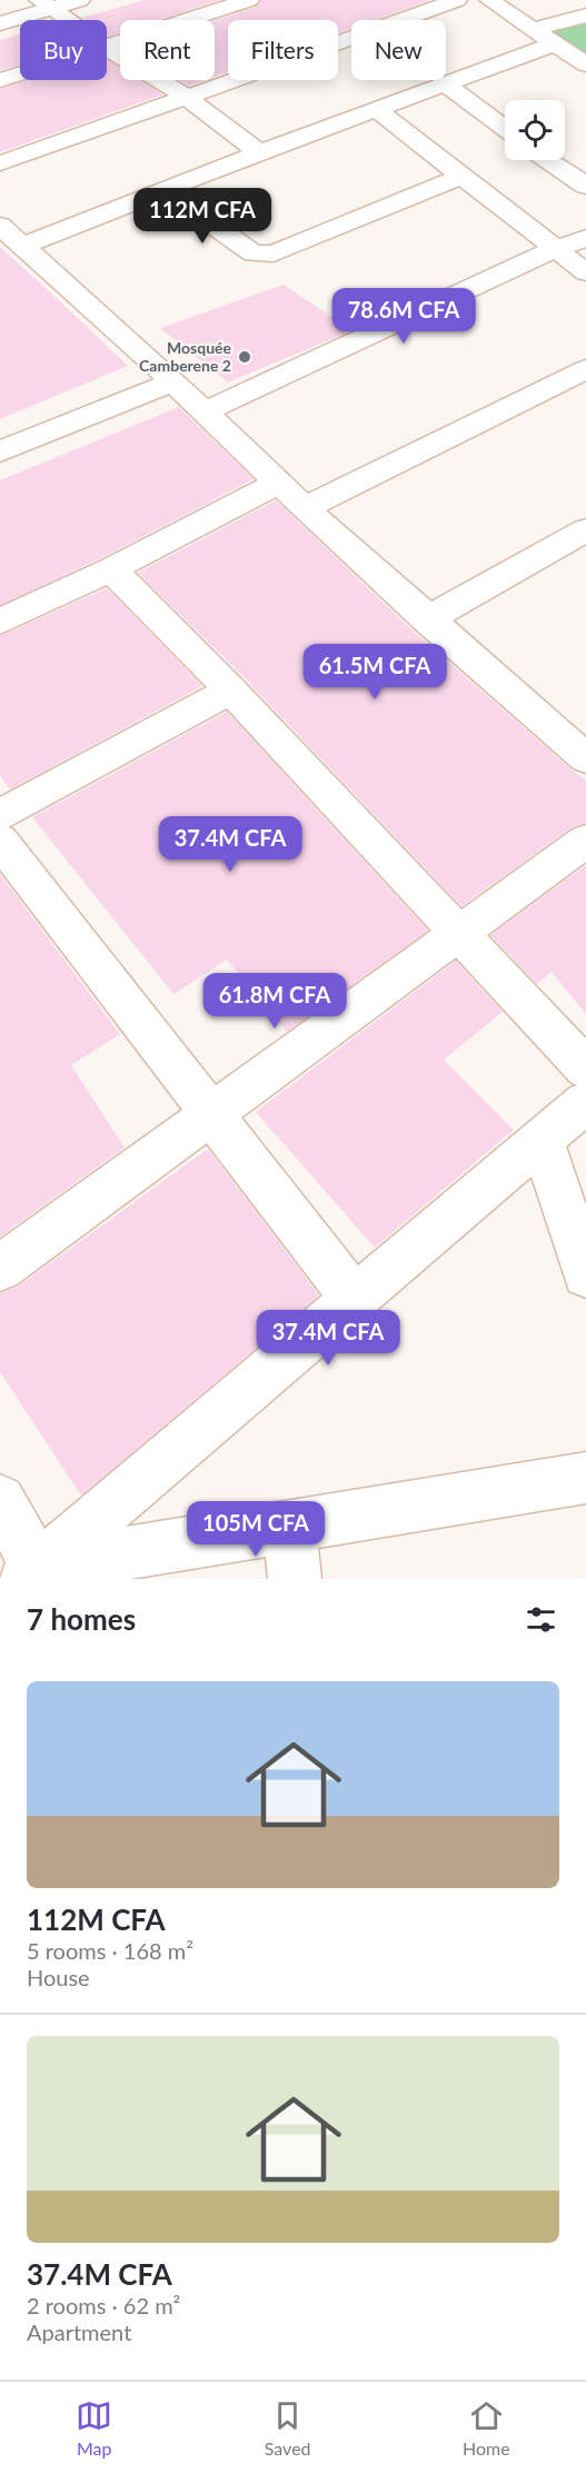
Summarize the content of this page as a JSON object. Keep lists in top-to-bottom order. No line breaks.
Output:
{"places":["Mosquée Camberene 2"],"page":{"chip":["Buy","Rent","Filters","New"],"price":["112M CFA","78.6M CFA","61.5M CFA","37.4M CFA","61.8M CFA","37.4M CFA","105M CFA"],"heading":"7 homes","list":[{"name":"112M CFA","note":"5 rooms · 168 m² · House"},{"name":"37.4M CFA","note":"2 rooms · 62 m² · Apartment"}],"tabs":["Map","Saved","Home"]}}
